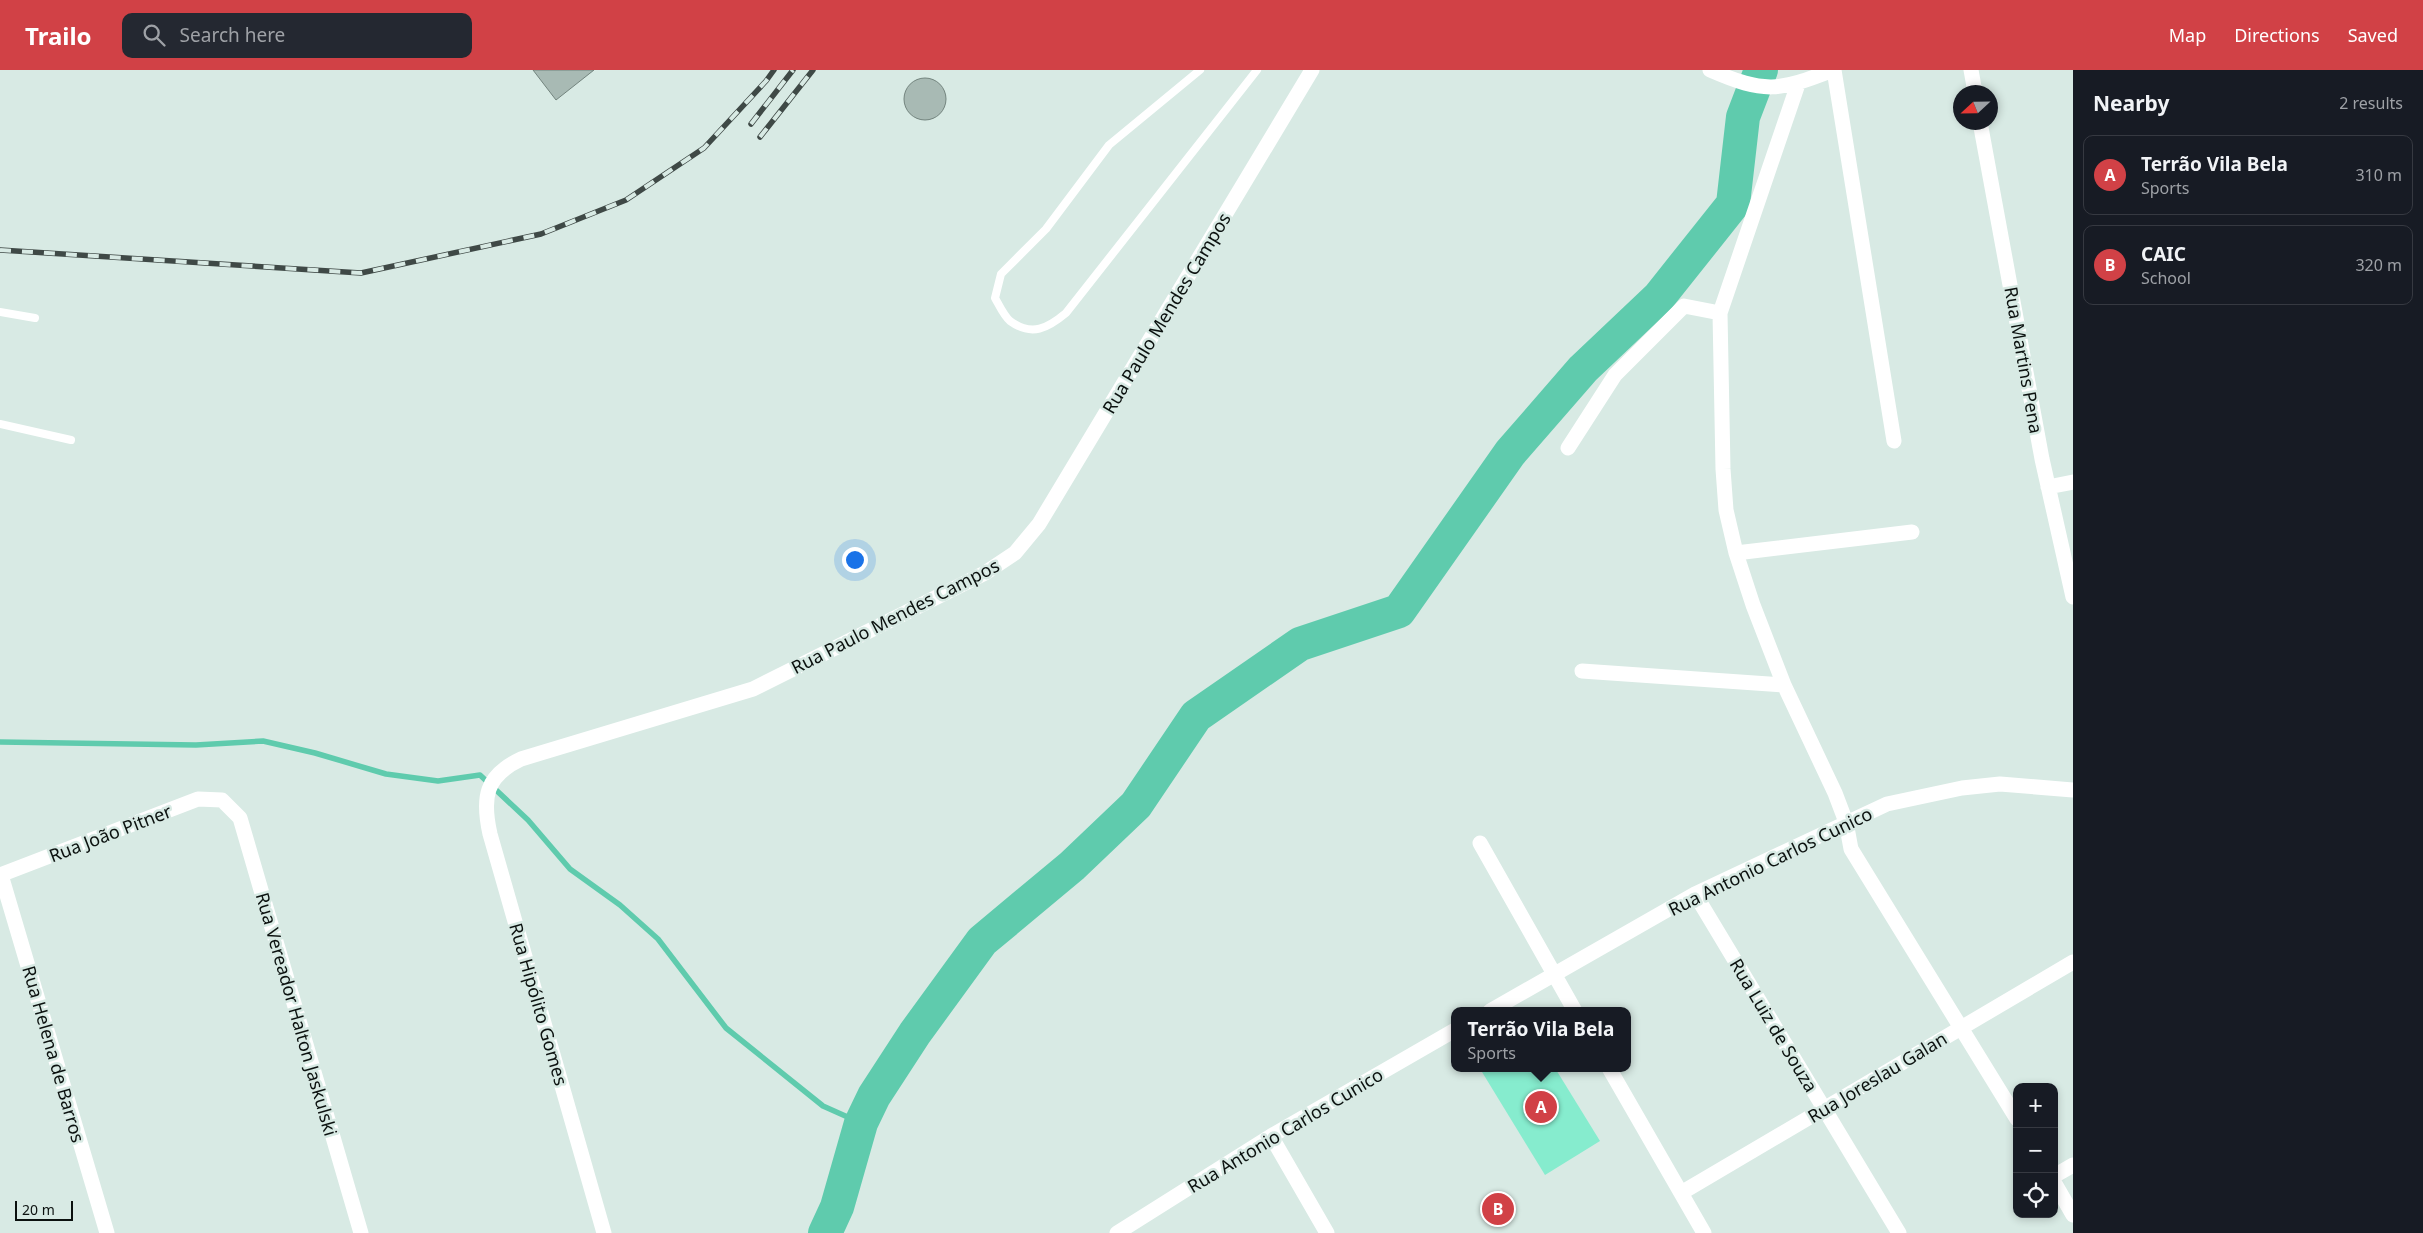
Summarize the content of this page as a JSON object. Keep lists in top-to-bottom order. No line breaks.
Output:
{"streets":{"street":["Rua Paulo Mendes Campos","Rua Martins Pena","Rua João Pitner","Rua Antonio Carlos Cunico","Rua Hipólito Gomes","Rua Vereador Halton Jaskulski","Rua Luiz de Souza","Rua Helena de Barros","Rua Joreslau Galan"]},"crossings":[["Rua Paulo Mendes Campos","Rua Hipólito Gomes"],["Rua João Pitner","Rua Vereador Halton Jaskulski"],["Rua João Pitner","Rua Helena de Barros"],["Rua Antonio Carlos Cunico","Rua Luiz de Souza"],["Rua Luiz de Souza","Rua Joreslau Galan"]],"scale_bar":"20 m","north":"left","page":{"header":"Trailo","search":"Search here","nav":["Map","Directions","Saved"],"heading":["Nearby","2 results"],"list":[{"mark":"A","name":"Terrão Vila Bela","note":"Sports","value":"310 m"},{"mark":"B","name":"CAIC","note":"School","value":"320 m"}],"popup":["Terrão Vila Bela","Sports"],"map_buttons":["+","−"],"pins":["A","B"],"scale":"20 m"}}
